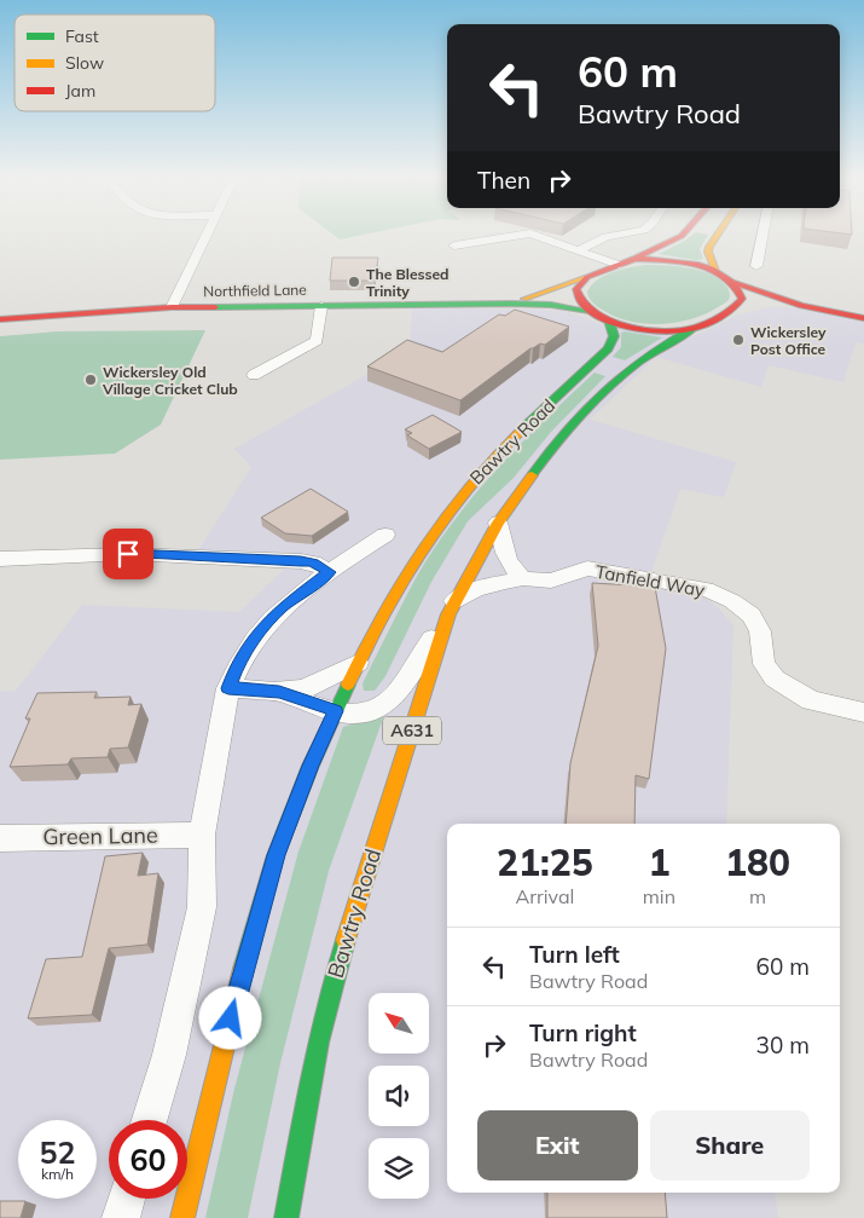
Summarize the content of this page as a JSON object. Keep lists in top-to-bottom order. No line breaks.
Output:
{"streets":{"main road":["Northfield Lane","Bawtry Road","A631"],"street":["Tanfield Way","Green Lane"]},"crossings":[["Northfield Lane","A631"],["Bawtry Road","Tanfield Way"],["Bawtry Road","A631"]],"places":["The Blessed Trinity","Wickersley Post Office","Wickersley Old Village Cricket Club"],"legend":["Fast","Slow","Jam"],"north":"top left","page":{"turn":["60 m","Bawtry Road"],"then":"Then","eta":["21:25","Arrival","1","min","180","m"],"list":[{"name":"Turn left","note":"Bawtry Road","value":"60 m"},{"name":"Turn right","note":"Bawtry Road","value":"30 m"}],"buttons":["Exit","Share"],"speed":"52 km/h","limit":"60"}}
